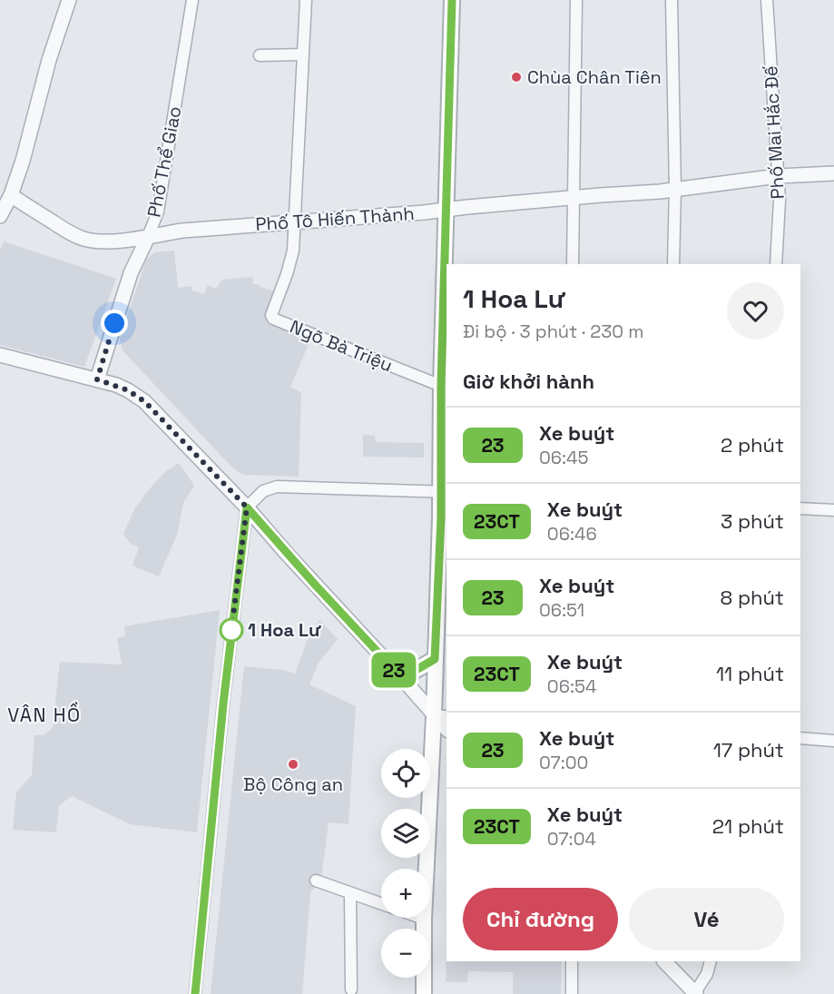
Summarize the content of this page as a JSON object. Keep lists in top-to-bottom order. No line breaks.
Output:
{"streets":{"street":["Phố Mai Hắc Đế","Phố Thể Giao","Phố Tô Hiến Thành","Ngõ Bà Triệu"]},"crossings":[["Phố Mai Hắc Đế","Phố Tô Hiến Thành"],["Phố Thể Giao","Phố Tô Hiến Thành"],["Phố Tô Hiến Thành","Ngõ Bà Triệu"]],"districts":["VÂN HỒ"],"places":["Chùa Chân Tiên","1 Hoa Lư","Bộ Công an"],"lines":["bus line 23"],"page":{"on_map":"23","heading":[["1 Hoa Lư","Đi bộ · 3 phút · 230 m"],"Giờ khởi hành"],"list":[{"mark":"23","name":"Xe buýt","note":"06:45","value":"2 phút"},{"mark":"23CT","name":"Xe buýt","note":"06:46","value":"3 phút"},{"mark":"23","name":"Xe buýt","note":"06:51","value":"8 phút"},{"mark":"23CT","name":"Xe buýt","note":"06:54","value":"11 phút"},{"mark":"23","name":"Xe buýt","note":"07:00","value":"17 phút"},{"mark":"23CT","name":"Xe buýt","note":"07:04","value":"21 phút"}],"map_buttons":["+","−"],"buttons":["Chỉ đường","Vé"]}}
